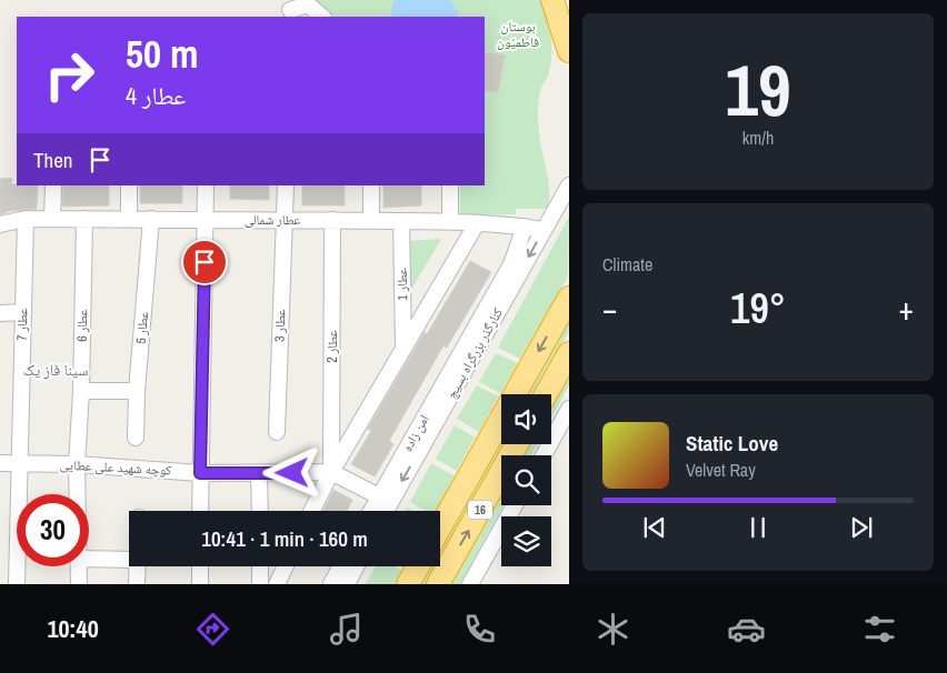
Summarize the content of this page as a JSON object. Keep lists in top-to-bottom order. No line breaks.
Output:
{"streets":{"highway":["16"],"street":["عطار شمالی","عطار 1","عطار 7","عطار 6","عطار 3","عطار 5","عطار 2","کنارگذر بزرگراه بسیج","امن زاده","کوچه شهید علی عطایی"]},"crossings":[["عطار شمالی","عطار 1"],["عطار شمالی","عطار 7"],["عطار شمالی","عطار 6"],["عطار شمالی","عطار 3"],["عطار شمالی","عطار 5"],["عطار شمالی","عطار 2"],["عطار شمالی","کنارگذر بزرگراه بسیج"],["عطار شمالی","امن زاده"],["عطار 7","کوچه شهید علی عطایی"],["عطار 6","کوچه شهید علی عطایی"],["عطار 2","کوچه شهید علی عطایی"],["کنارگذر بزرگراه بسیج","امن زاده"],["کنارگذر بزرگراه بسیج","کوچه شهید علی عطایی"],["امن زاده","کوچه شهید علی عطایی"]],"districts":["سینا فاز یک"],"parks":["بوستان فاطمیّون"],"page":{"tile":[["19","km/h"],"Climate"],"turn":["50 m","عطار 4"],"then":"Then","heat":["−","19°","+"],"song":["Static Love","Velvet Ray"],"limit":"30","trip":"10:41 · 1 min · 160 m","tabs":"10:40"}}
